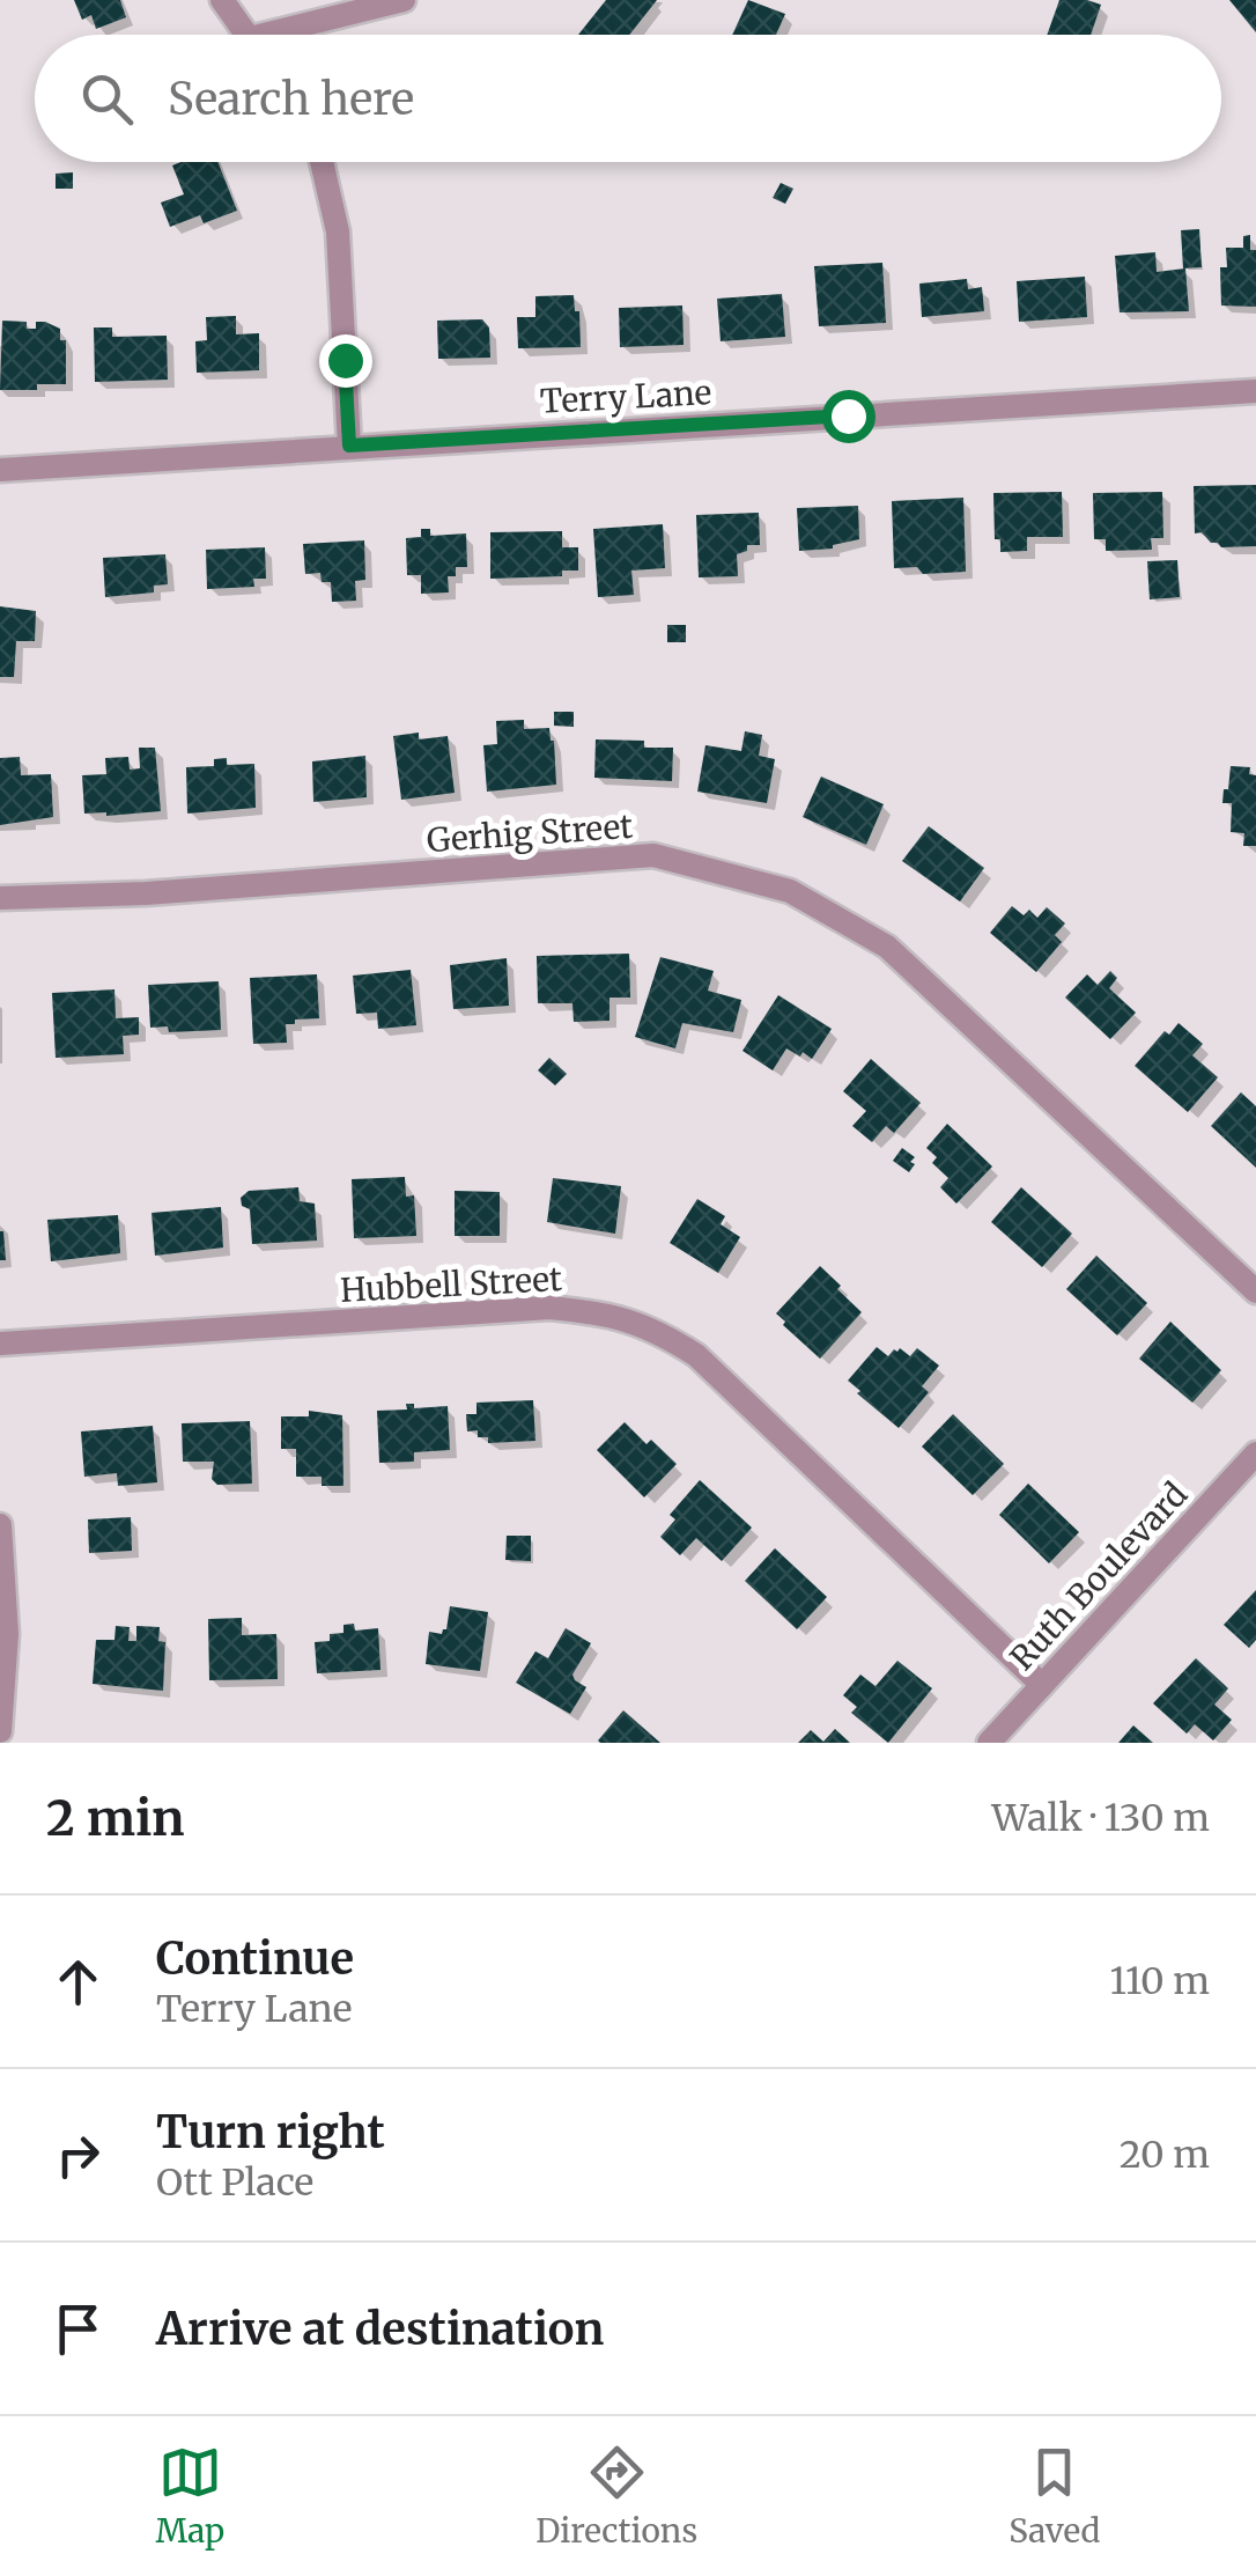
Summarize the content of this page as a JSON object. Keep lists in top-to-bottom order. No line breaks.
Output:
{"streets":{"street":["Terry Lane","Gerhig Street","Hubbell Street","Ruth Boulevard"]},"crossings":[["Hubbell Street","Ruth Boulevard"]],"page":{"search":"Search here","heading":["2 min","Walk · 130 m"],"list":[["Continue","Terry Lane","110 m"],["Turn right","Ott Place","20 m"],"Arrive at destination"],"nav":["Map","Directions","Saved"]}}
